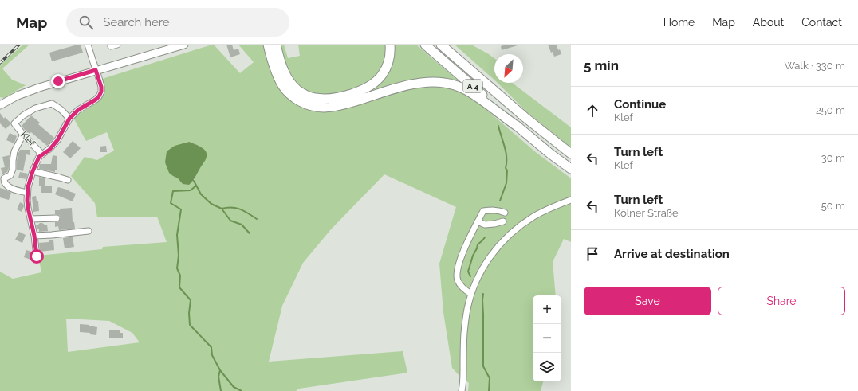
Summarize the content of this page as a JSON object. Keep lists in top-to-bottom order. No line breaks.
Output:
{"streets":{"highway":["A 4"],"street":["Klef"]},"north":"bottom left","page":{"header":"Map","search":"Search here","nav":["Home","Map","About","Contact"],"heading":["5 min","Walk · 330 m"],"list":[["Continue","Klef","250 m"],["Turn left","Klef","30 m"],["Turn left","Kölner Straße","50 m"],"Arrive at destination"],"buttons":["Save","Share"],"map_buttons":["+","−"]}}
